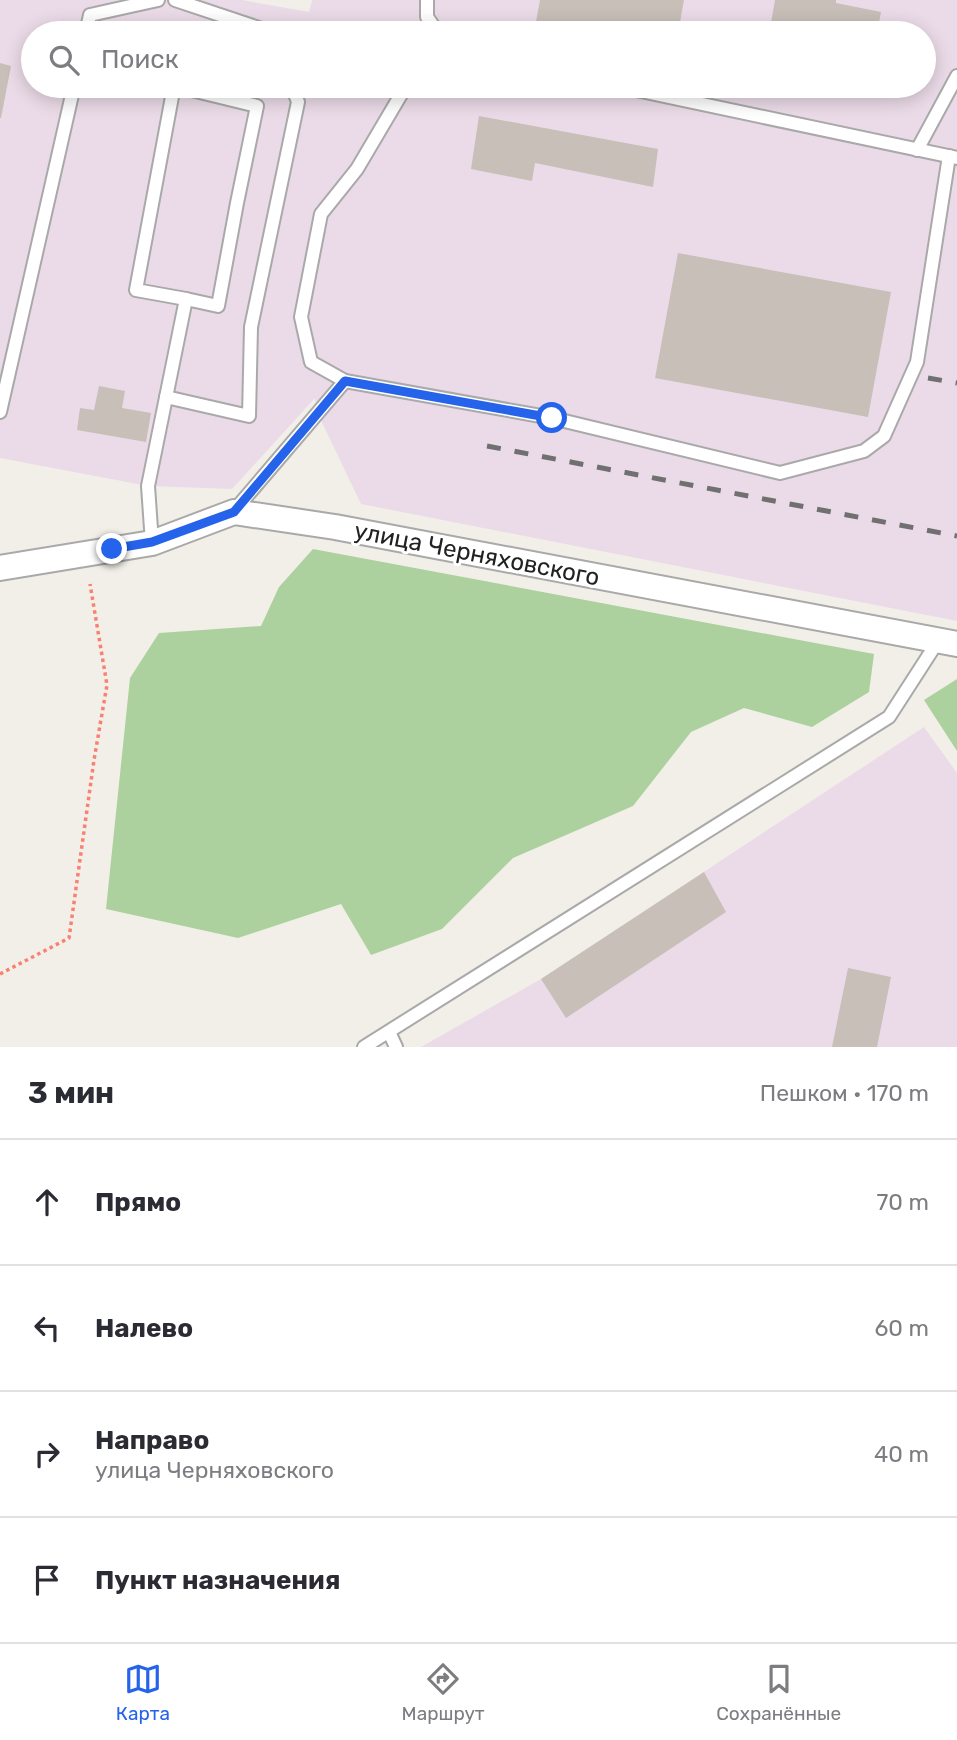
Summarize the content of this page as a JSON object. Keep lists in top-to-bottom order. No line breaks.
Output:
{"streets":{"street":["улица Черняховского"]},"page":{"search":"Поиск","heading":["3 мин","Пешком · 170 m"],"list":[["Прямо","70 m"],["Налево","60 m"],["Направо","улица Черняховского","40 m"],"Пункт назначения"],"nav":["Карта","Маршрут","Сохранённые"]}}
